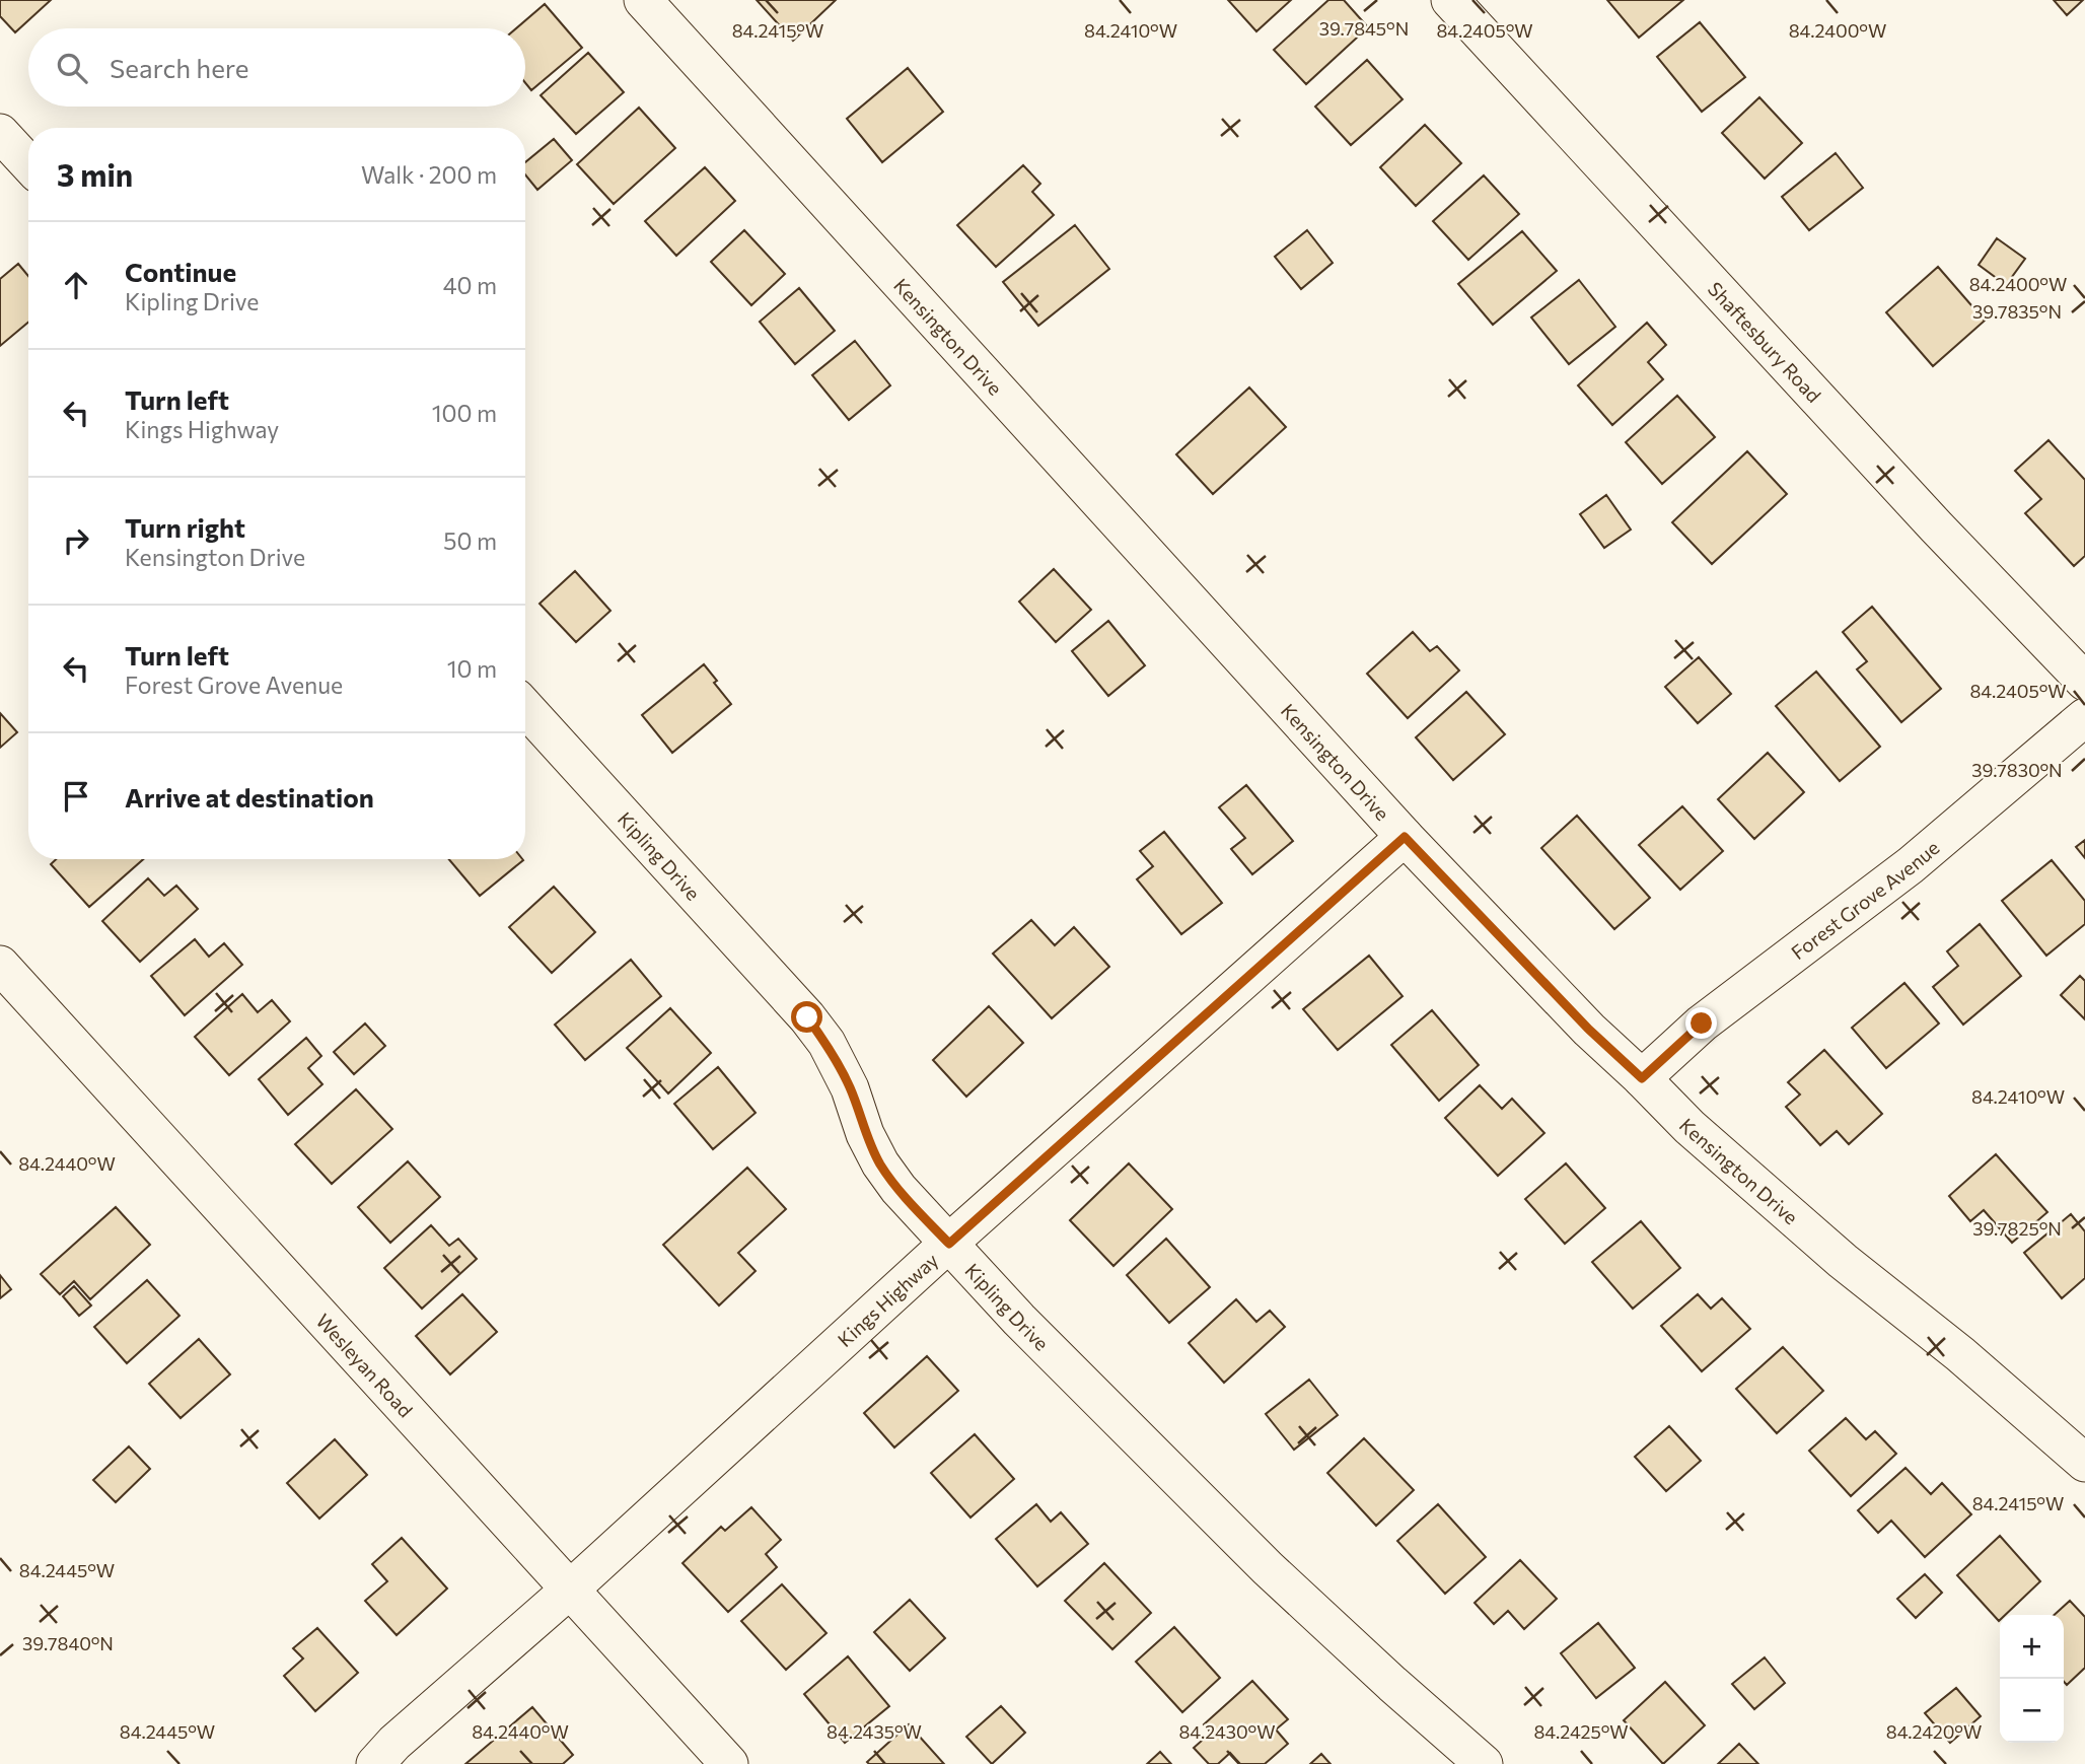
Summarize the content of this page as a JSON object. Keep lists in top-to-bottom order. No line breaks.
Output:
{"streets":{"street":["Kensington Drive","Shaftesbury Road","Kipling Drive","Forest Grove Avenue","Kings Highway","Wesleyan Road"]},"crossings":[["Kensington Drive","Forest Grove Avenue"],["Kensington Drive","Kings Highway"],["Kipling Drive","Kings Highway"],["Kings Highway","Wesleyan Road"]],"page":{"search":"Search here","heading":["3 min","Walk · 200 m"],"list":[["Continue","Kipling Drive","40 m"],["Turn left","Kings Highway","100 m"],["Turn right","Kensington Drive","50 m"],["Turn left","Forest Grove Avenue","10 m"],"Arrive at destination"],"map_buttons":["+","−"]},"coordinates":["39.7845°N","84.2415°W","84.2410°W","84.2405°W","84.2400°W","39.7835°N","39.7830°N","84.2440°W","39.7825°N","84.2445°W","39.7840°N","84.2435°W","84.2430°W","84.2425°W","84.2420°W"]}
